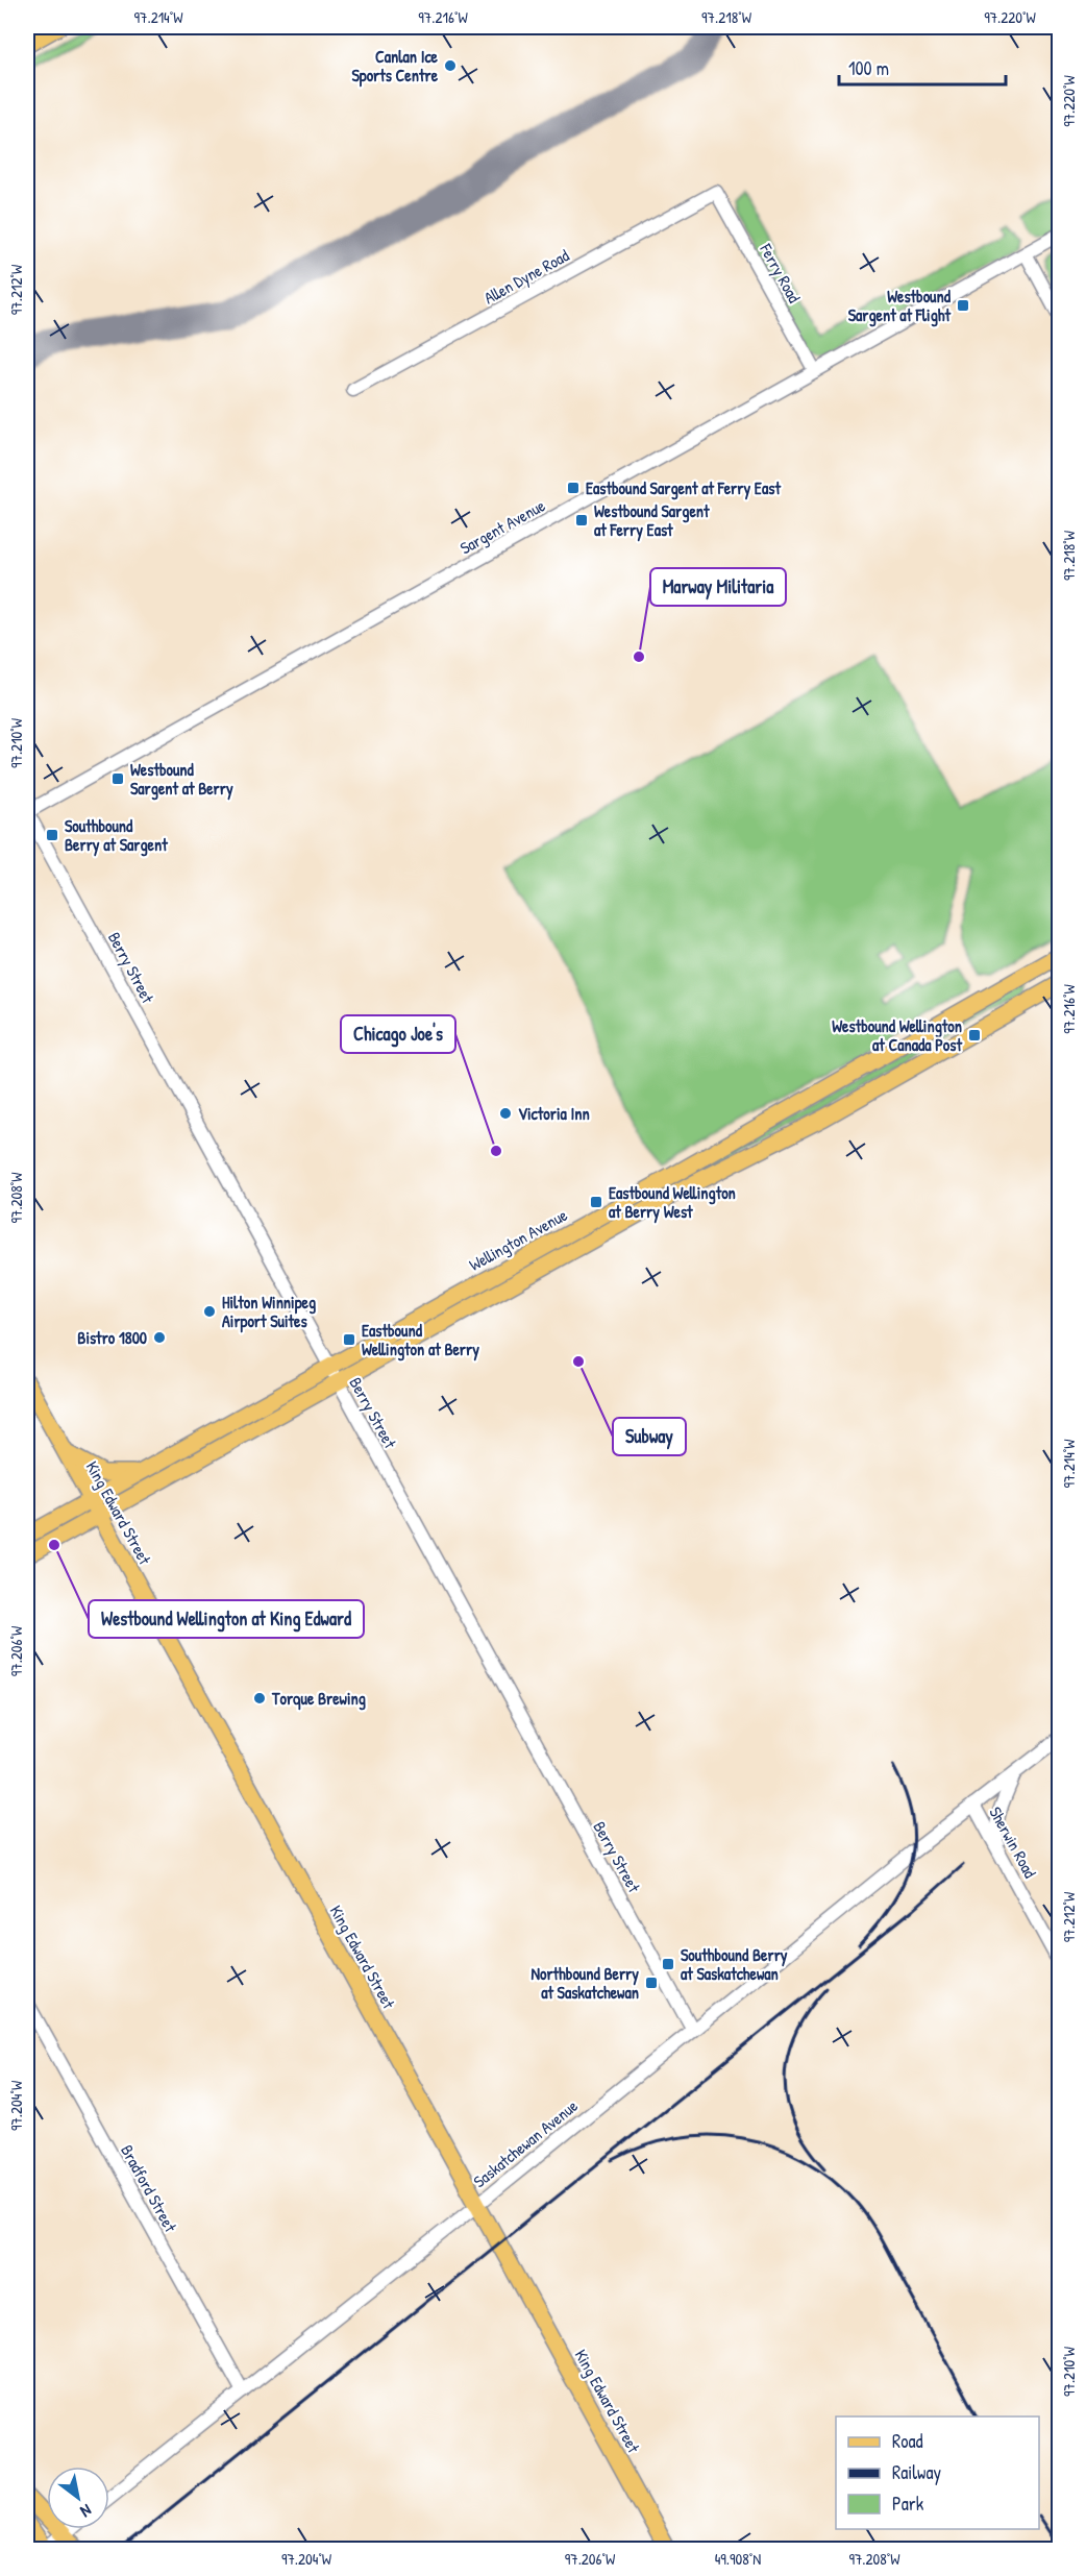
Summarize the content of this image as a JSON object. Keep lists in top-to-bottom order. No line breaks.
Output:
{"streets":{"main road":["Wellington Avenue","King Edward Street"],"street":["Ferry Road","Allen Dyne Road","Sargent Avenue","Berry Street","Sherwin Road","Saskatchewan Avenue","Bradford Street"]},"crossings":[["Ferry Road","Allen Dyne Road"],["Ferry Road","Sargent Avenue"],["Sargent Avenue","Berry Street"],["Berry Street","Wellington Avenue"],["Berry Street","Saskatchewan Avenue"],["Wellington Avenue","King Edward Street"],["King Edward Street","Saskatchewan Avenue"],["Sherwin Road","Saskatchewan Avenue"],["Saskatchewan Avenue","Bradford Street"]],"places":{"other":["Canlan Ice Sports Centre","Marway Militaria","Victoria Inn","Chicago Joe's","Hilton Winnipeg Airport Suites","Bistro 1800","Subway","Westbound Wellington at King Edward","Torque Brewing"],"transit":["Westbound Sargent at Flight","Eastbound Sargent at Ferry East","Westbound Sargent at Ferry East","Westbound Sargent at Berry","Southbound Berry at Sargent","Westbound Wellington at Canada Post","Eastbound Wellington at Berry West","Eastbound Wellington at Berry","Southbound Berry at Saskatchewan","Northbound Berry at Saskatchewan"]},"legend":["Road","Railway","Park"],"scale_bar":"100 m","north":"bottom right","coordinates":["97.214°W","97.216°W","97.218°W","97.220°W","97.212°W","97.210°W","97.208°W","97.206°W","97.204°W","49.908°N"]}
